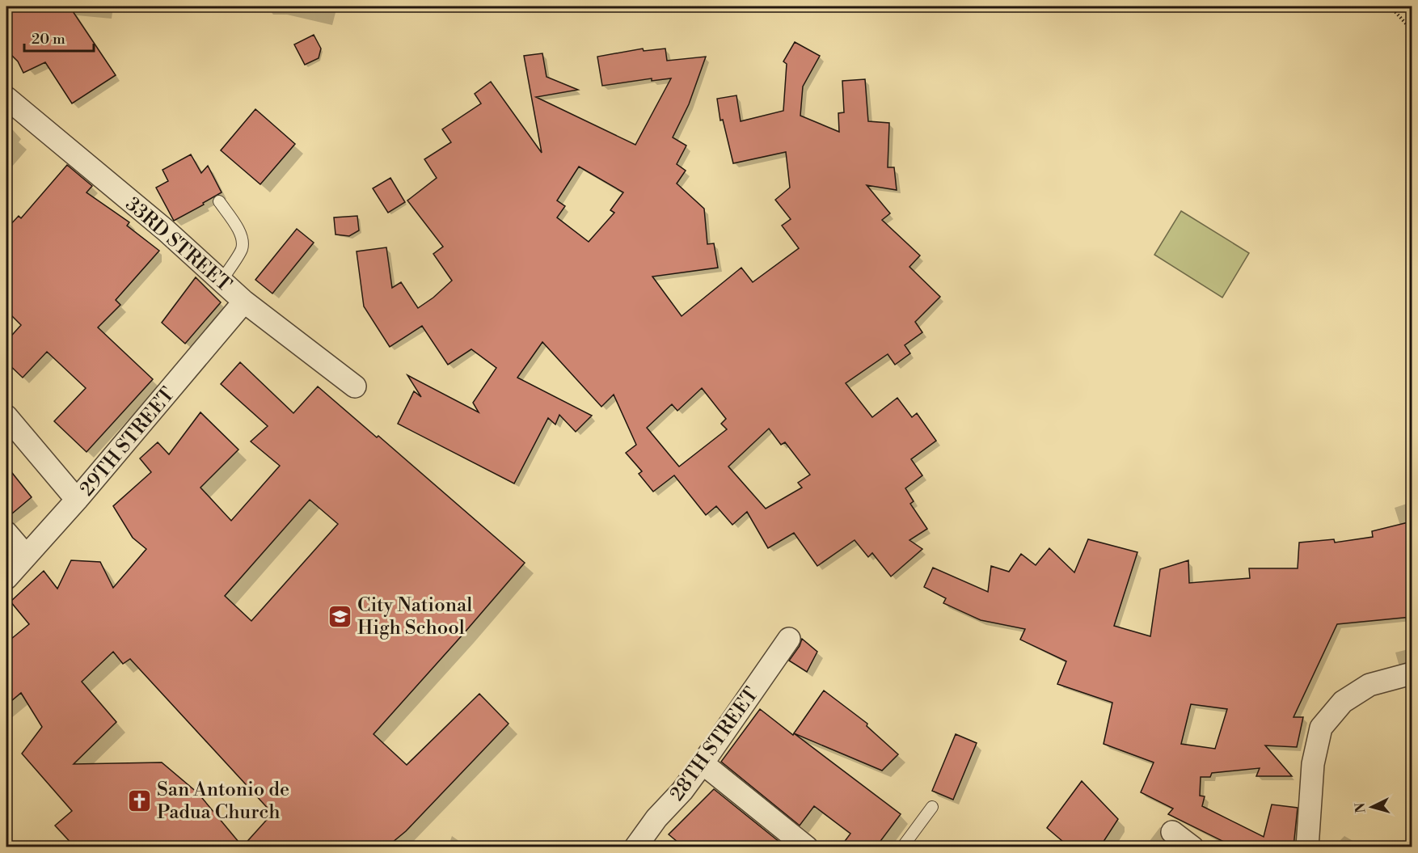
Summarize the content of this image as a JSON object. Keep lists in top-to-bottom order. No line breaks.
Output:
{"streets":{"street":["33RD STREET","29TH STREET","28TH STREET"]},"crossings":[["33RD STREET","29TH STREET"]],"places":{"school or university":["City National High School"],"church":["San Antonio de Padua Church"]},"scale_bar":"20 m","north":"left"}
